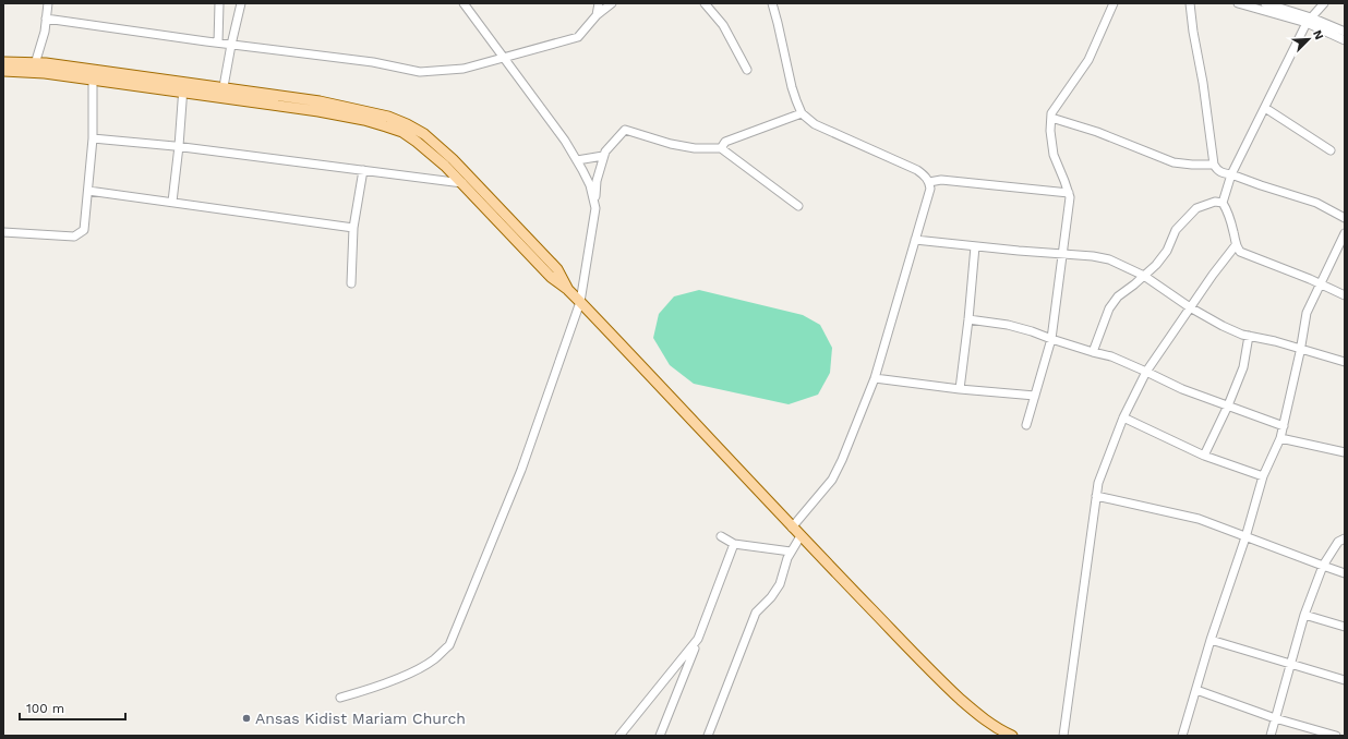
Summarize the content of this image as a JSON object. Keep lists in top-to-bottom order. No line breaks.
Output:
{"places":["Ansas Kidist Mariam Church"],"scale_bar":"100 m","north":"top right"}
